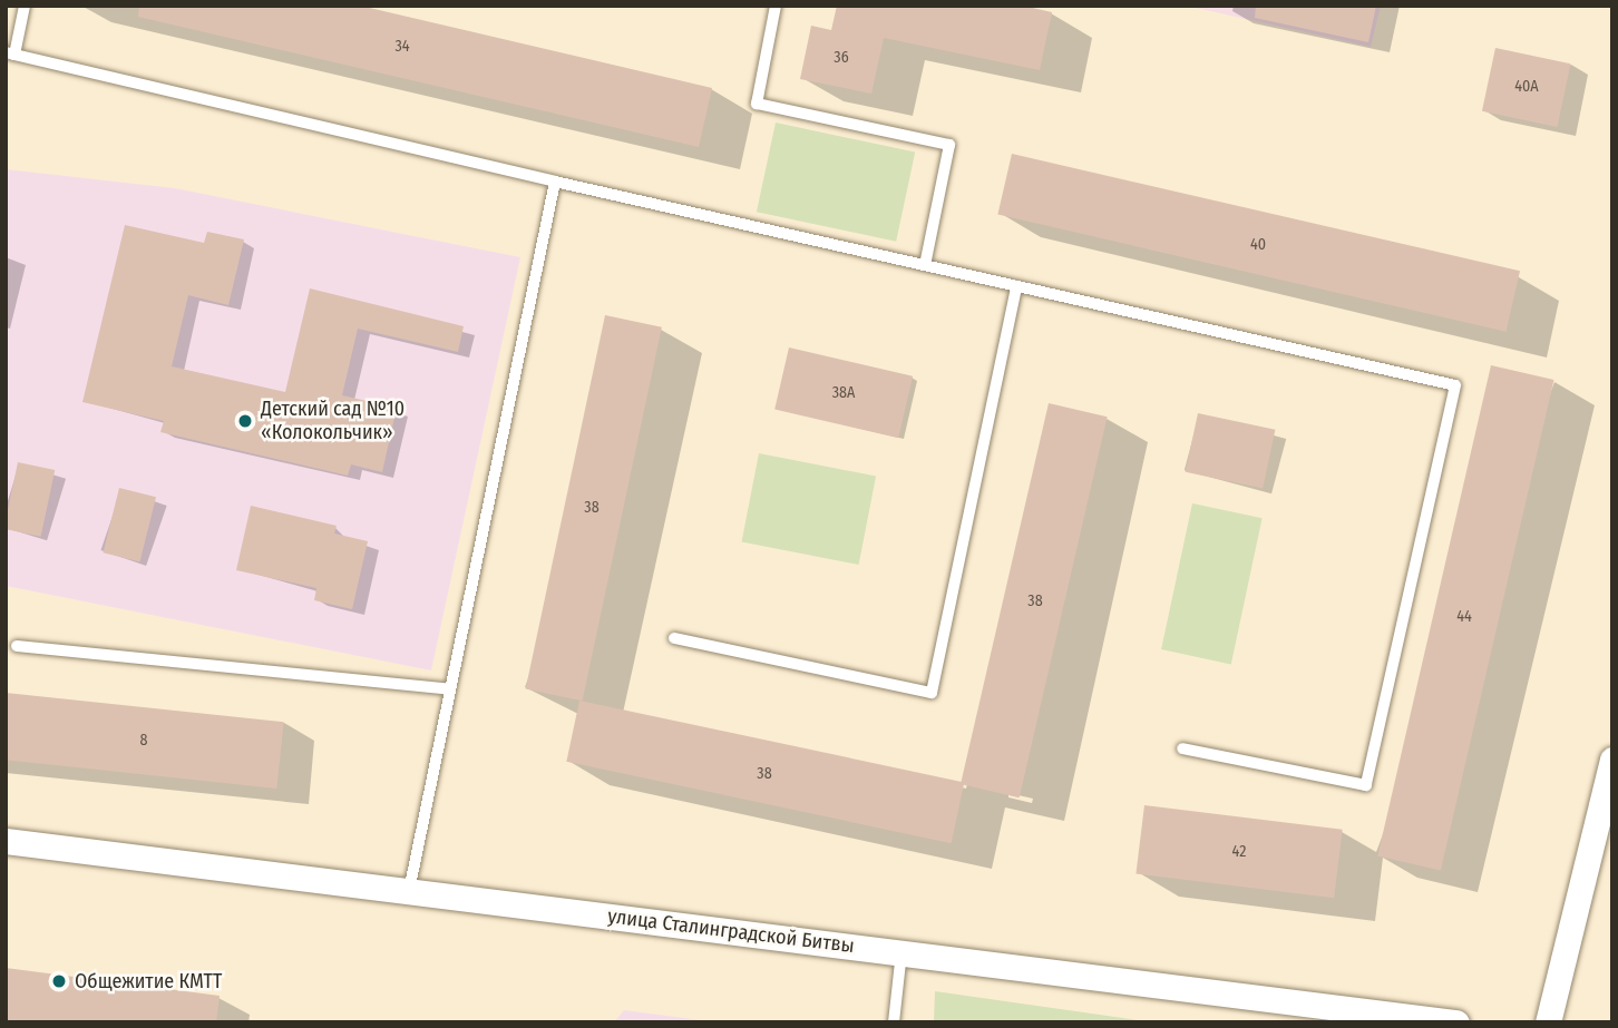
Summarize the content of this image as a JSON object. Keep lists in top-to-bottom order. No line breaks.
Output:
{"streets":{"street":["улица Сталинградской Битвы"]},"places":["Детский сад №10 «Колокольчик»","Общежитие КМТТ"],"house_numbers":["34","36","40А","40","38А","38","38","44","8","38","42"]}
